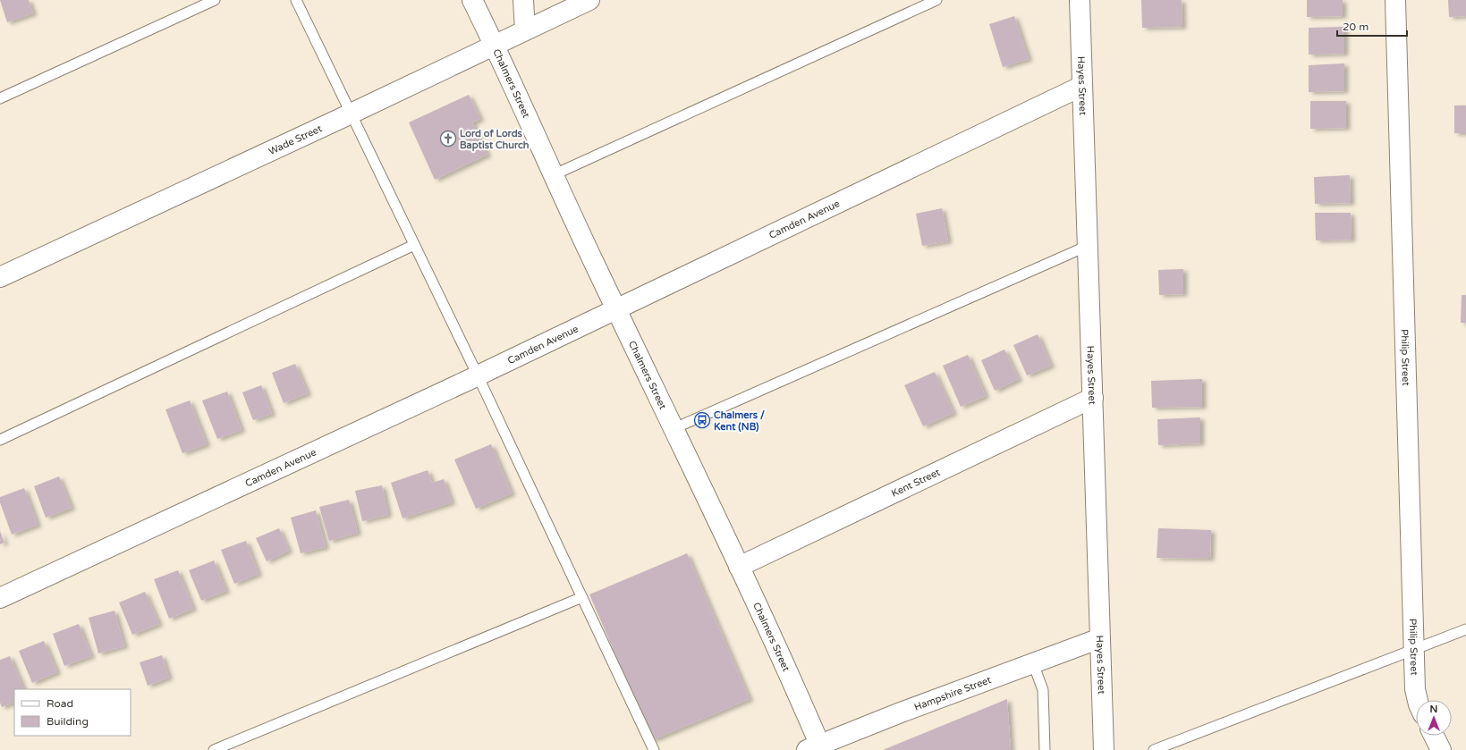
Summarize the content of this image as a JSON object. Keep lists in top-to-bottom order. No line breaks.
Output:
{"streets":{"street":["Chalmers Street","Hayes Street","Wade Street","Camden Avenue","Philip Street","Kent Street","Hampshire Street"]},"crossings":[["Chalmers Street","Wade Street"],["Chalmers Street","Camden Avenue"],["Chalmers Street","Kent Street"],["Chalmers Street","Hampshire Street"],["Hayes Street","Camden Avenue"],["Hayes Street","Kent Street"],["Hayes Street","Hampshire Street"]],"places":{"church":["Lord of Lords Baptist Church"],"bus stop":["Chalmers / Kent (NB)"]},"legend":["Road","Building"],"scale_bar":"20 m","north":"top"}
